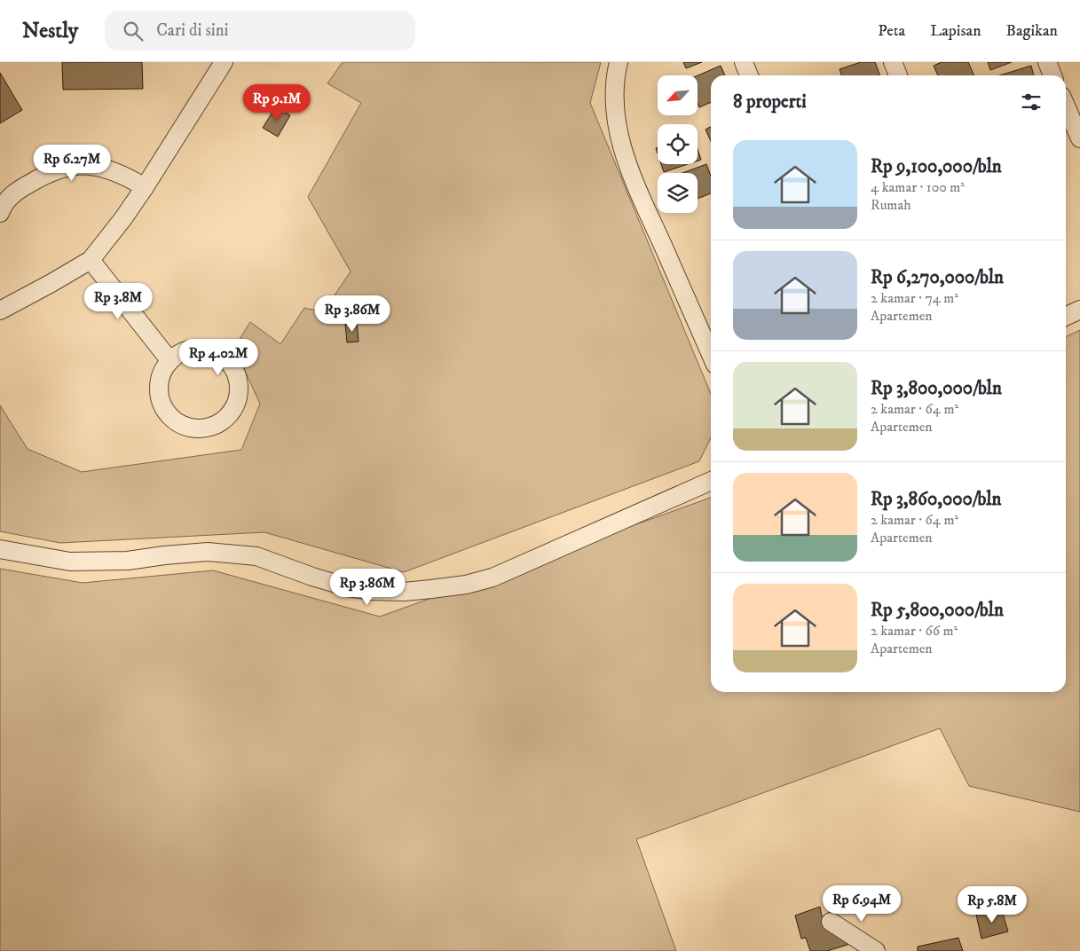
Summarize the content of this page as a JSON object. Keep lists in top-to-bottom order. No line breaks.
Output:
{"north":"bottom left","page":{"header":"Nestly","search":"Cari di sini","nav":["Peta","Lapisan","Bagikan"],"heading":"8 properti","price":["Rp 9.1M","Rp 6.27M","Rp 3.8M","Rp 3.86M","Rp 4.02M","Rp 3.86M","Rp 6.94M","Rp 5.8M"],"list":[{"name":"Rp 9,100,000/bln","note":"4 kamar · 100 m² · Rumah"},{"name":"Rp 6,270,000/bln","note":"2 kamar · 74 m² · Apartemen"},{"name":"Rp 3,800,000/bln","note":"2 kamar · 64 m² · Apartemen"},{"name":"Rp 3,860,000/bln","note":"2 kamar · 64 m² · Apartemen"},{"name":"Rp 5,800,000/bln","note":"2 kamar · 66 m² · Apartemen"}]}}
